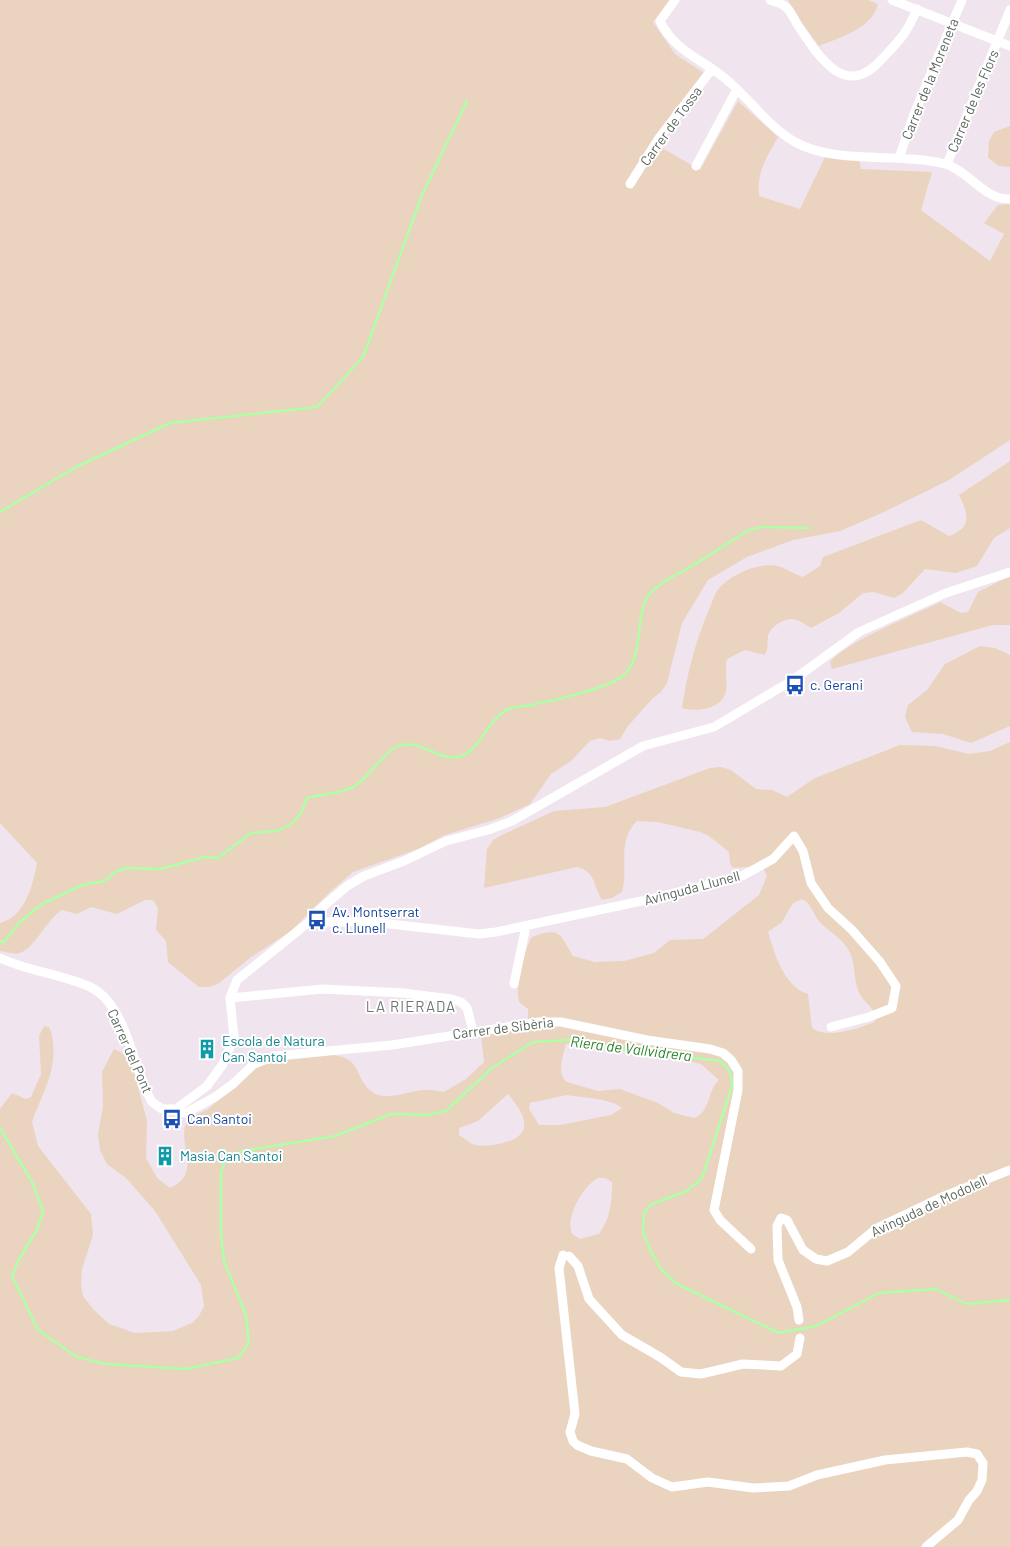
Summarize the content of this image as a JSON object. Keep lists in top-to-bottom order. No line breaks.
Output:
{"streets":{"street":["Carrer de la Moreneta","Carrer de les Flors","Carrer de Tossa","Avinguda Llunell","Carrer de Sibèria","Carrer del Pont","Avinguda de Modolell"]},"crossings":[["Carrer de Sibèria","Carrer del Pont"]],"districts":["LA RIERADA"],"water":["Riera de Vallvidrera"],"places":{"bus stop":["c. Gerani","Av. Montserrat c. Llunell","Can Santoi"],"building":["Escola de Natura Can Santoi","Masia Can Santoi"]}}
